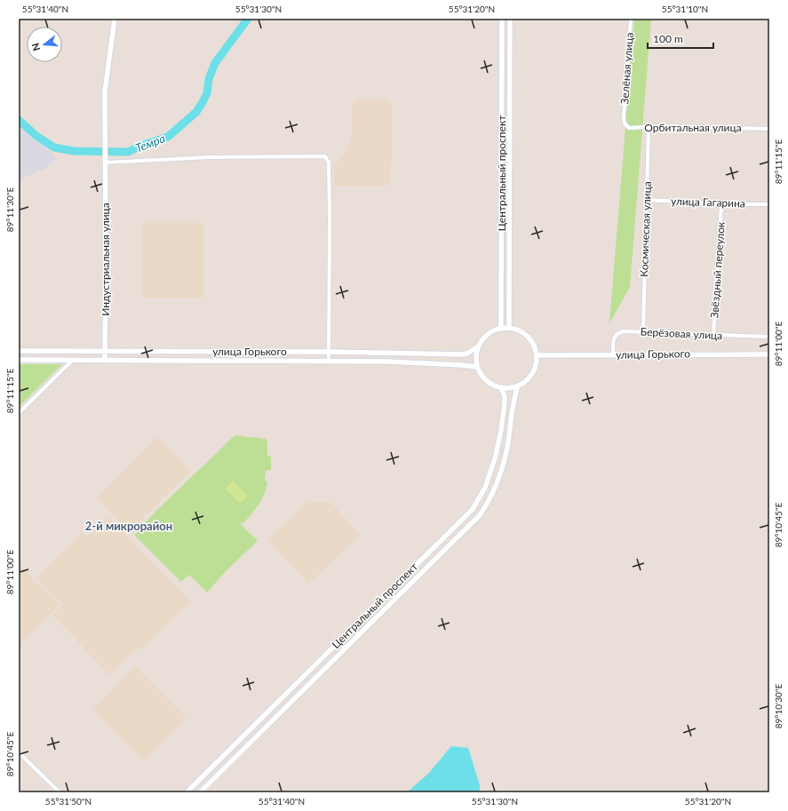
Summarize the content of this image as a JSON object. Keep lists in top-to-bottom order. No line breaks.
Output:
{"streets":{"main road":["Центральный проспект","Индустриальная улица","улица Горького"],"street":["Зелёная улица","Орбитальная улица","улица Гагарина","Космическая улица","Звёздный переулок","Берёзовая улица"]},"crossings":[["Зелёная улица","Орбитальная улица"],["Орбитальная улица","Космическая улица"],["Центральный проспект","улица Горького"],["улица Гагарина","Космическая улица"],["улица Гагарина","Звёздный переулок"],["Космическая улица","Берёзовая улица"],["Индустриальная улица","улица Горького"],["Звёздный переулок","Берёзовая улица"],["Берёзовая улица","улица Горького"]],"districts":["2-й микрорайон"],"water":["Темра"],"scale_bar":"100 m","north":"left","coordinates":["55°31'40\"N","55°31'30\"N","55°31'20\"N","55°31'10\"N","89°11'15\"E","89°11'30\"E","89°11'00\"E","89°10'45\"E","89°10'30\"E","55°31'50\"N"]}
